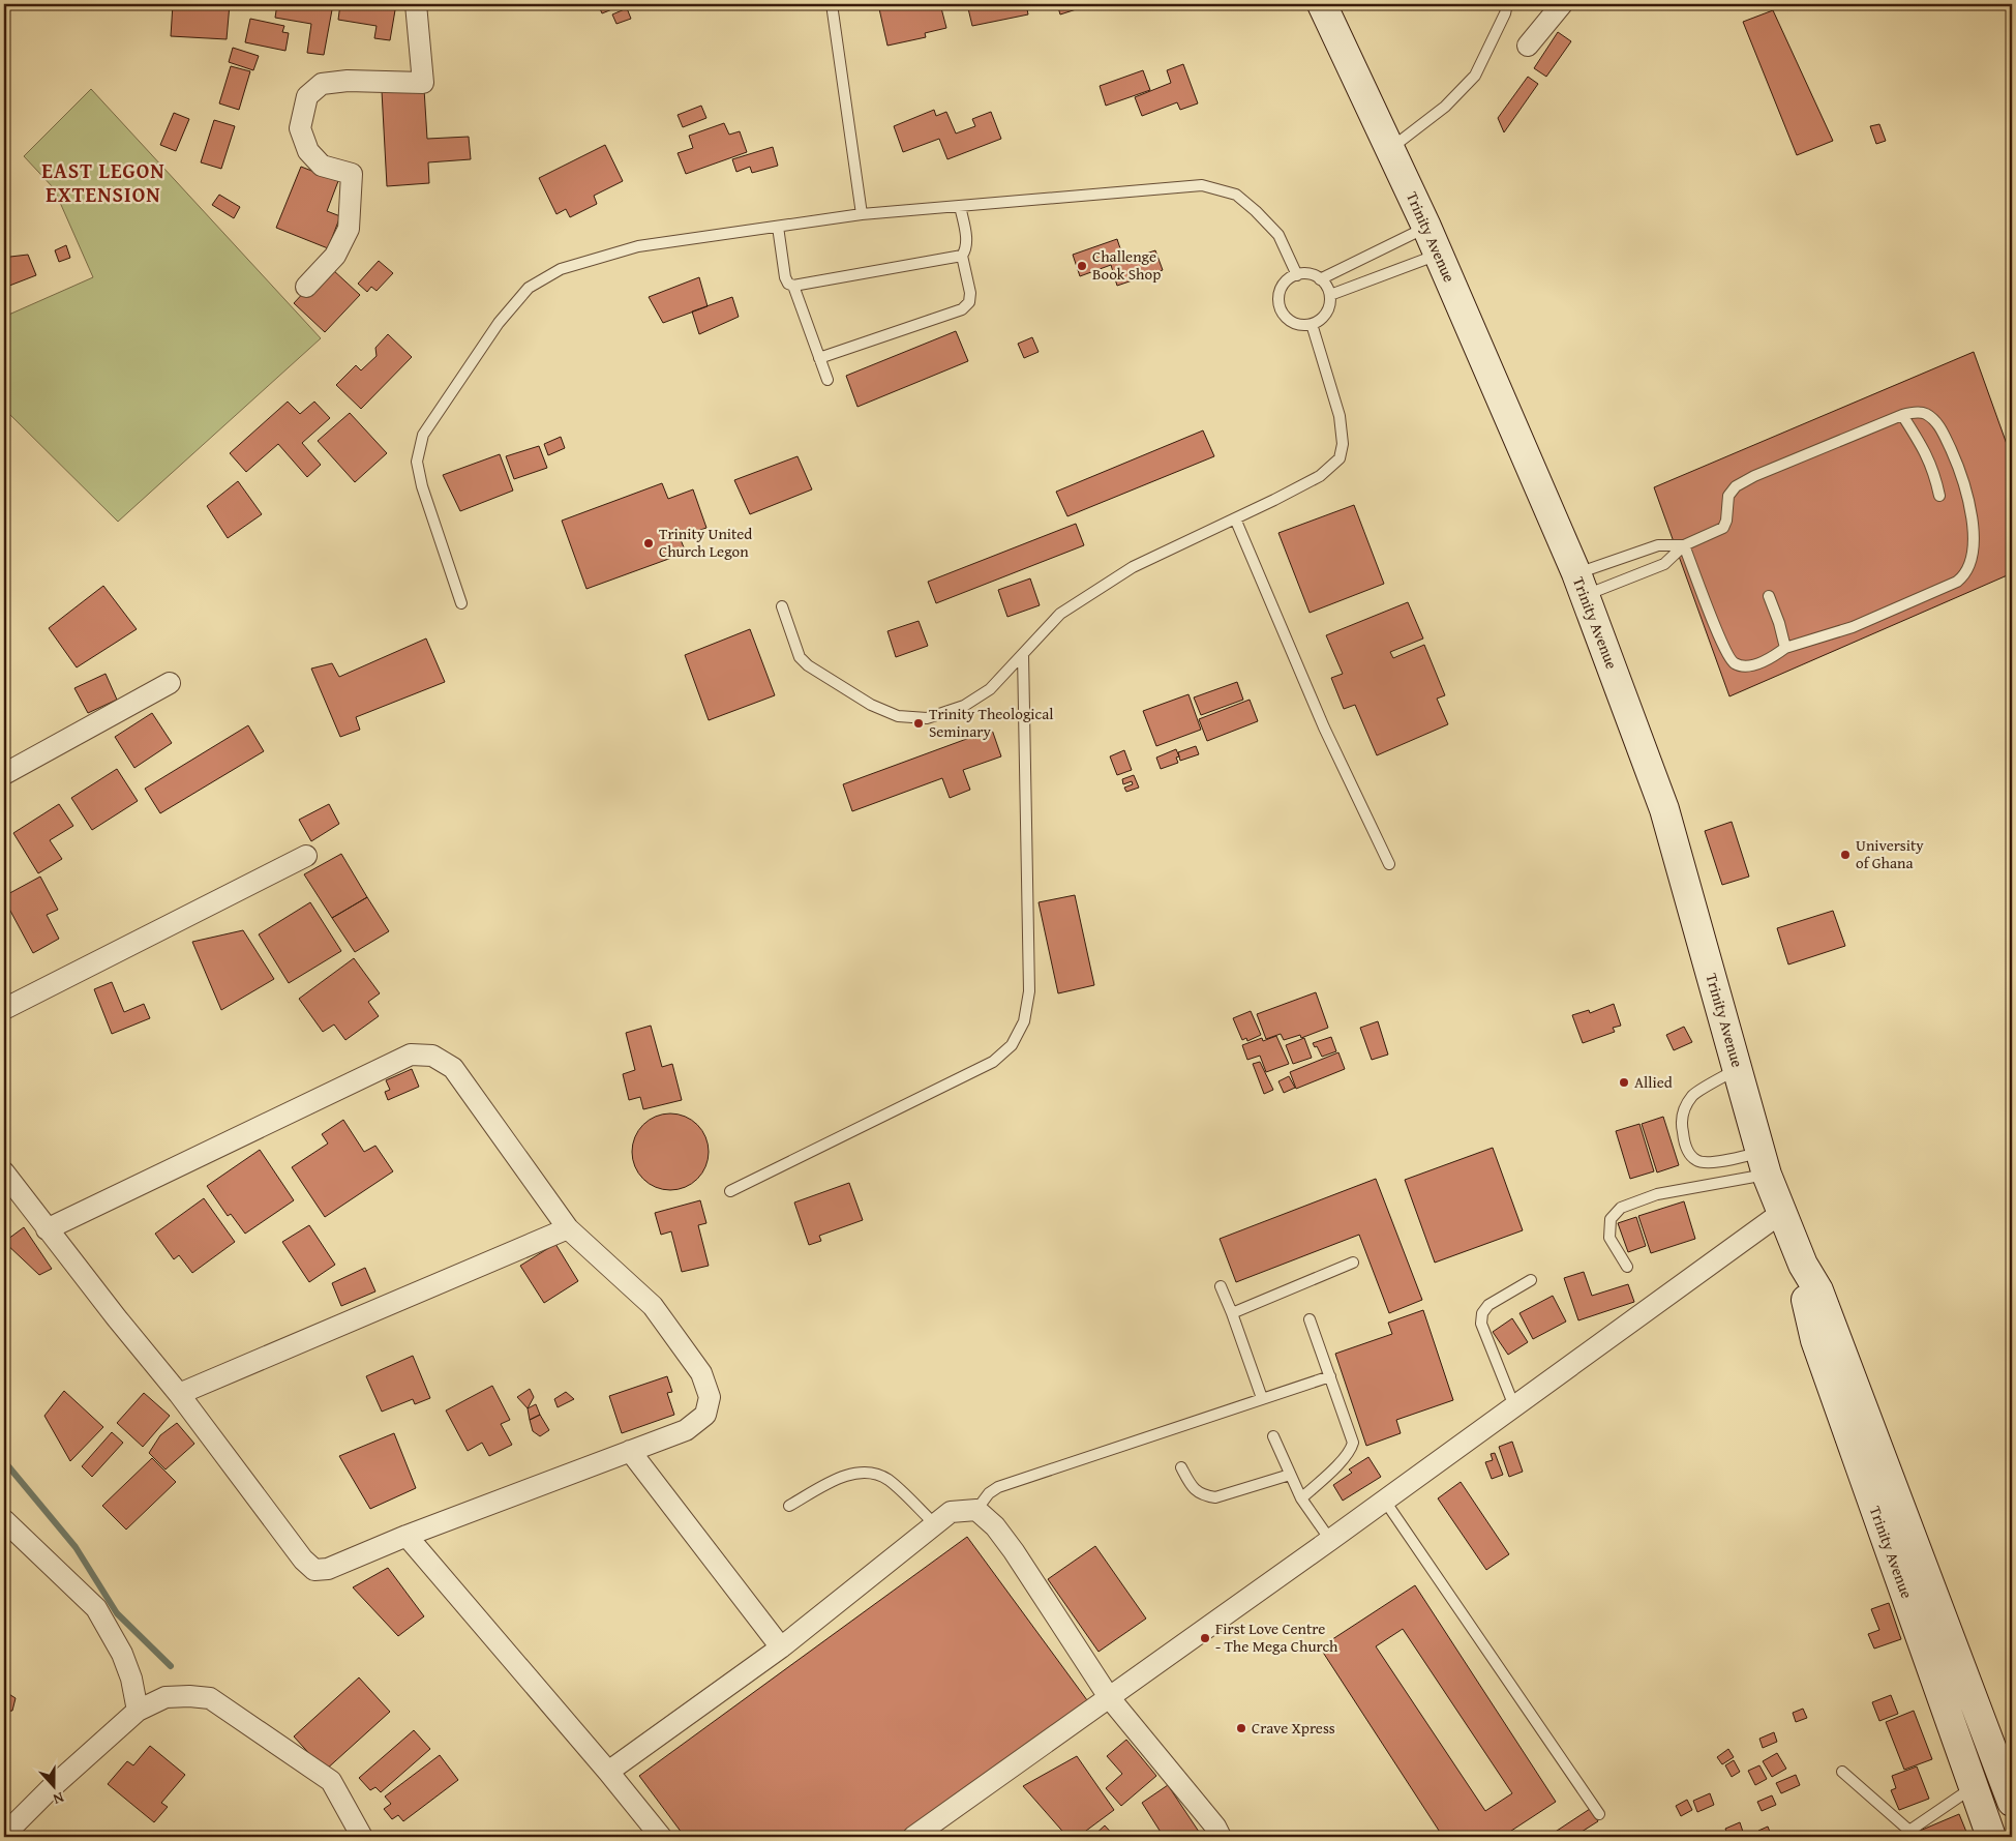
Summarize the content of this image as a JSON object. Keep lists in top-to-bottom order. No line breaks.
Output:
{"streets":{"street":["Trinity Avenue"]},"districts":["EAST LEGON EXTENSION"],"places":["Challenge Book Shop","Trinity United Church Legon","Trinity Theological Seminary","University of Ghana","Allied","First Love Centre - The Mega Church","Crave Xpress"],"north":"bottom"}
